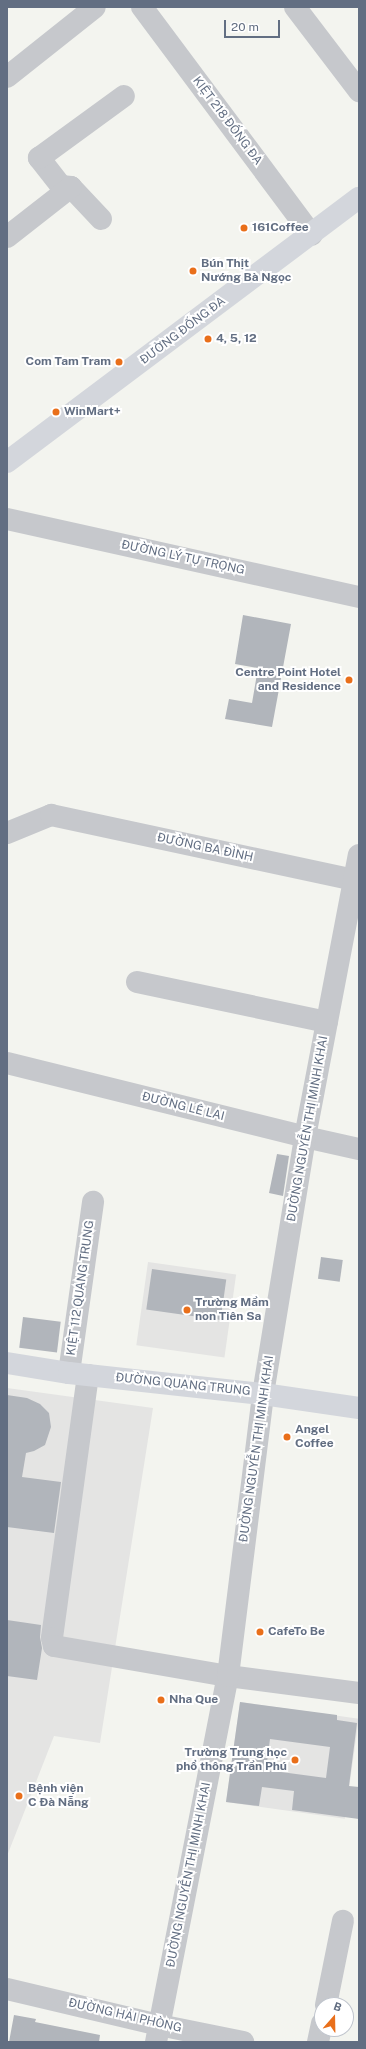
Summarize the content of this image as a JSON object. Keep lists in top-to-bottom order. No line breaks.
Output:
{"streets":{"main road":["ĐƯỜNG ĐỐNG ĐA","ĐƯỜNG QUANG TRUNG"],"street":["KIỆT 218 ĐỐNG ĐA","ĐƯỜNG LÝ TỰ TRỌNG","ĐƯỜNG BA ĐÌNH","ĐƯỜNG LÊ LAI","ĐƯỜNG NGUYỄN THỊ MINH KHAI","KIỆT 112 QUANG TRUNG","ĐƯỜNG HẢI PHÒNG"]},"crossings":[["KIỆT 218 ĐỐNG ĐA","ĐƯỜNG ĐỐNG ĐA"],["ĐƯỜNG BA ĐÌNH","ĐƯỜNG NGUYỄN THỊ MINH KHAI"],["ĐƯỜNG LÊ LAI","ĐƯỜNG NGUYỄN THỊ MINH KHAI"],["ĐƯỜNG NGUYỄN THỊ MINH KHAI","KIỆT 112 QUANG TRUNG"],["ĐƯỜNG NGUYỄN THỊ MINH KHAI","ĐƯỜNG QUANG TRUNG"],["ĐƯỜNG NGUYỄN THỊ MINH KHAI","ĐƯỜNG HẢI PHÒNG"],["KIỆT 112 QUANG TRUNG","ĐƯỜNG QUANG TRUNG"]],"places":["161Coffee","Bún Thịt Nướng Bà Ngọc","4, 5, 12","Com Tam Tram","WinMart+","Centre Point Hotel and Residence","Trường Mầm non Tiên Sa","Angel Coffee","CafeTo Be","Nha Que","Trường Trung học phổ thông Trần Phú","Bệnh viện C Đà Nẵng"],"scale_bar":"20 m","north":"top"}
